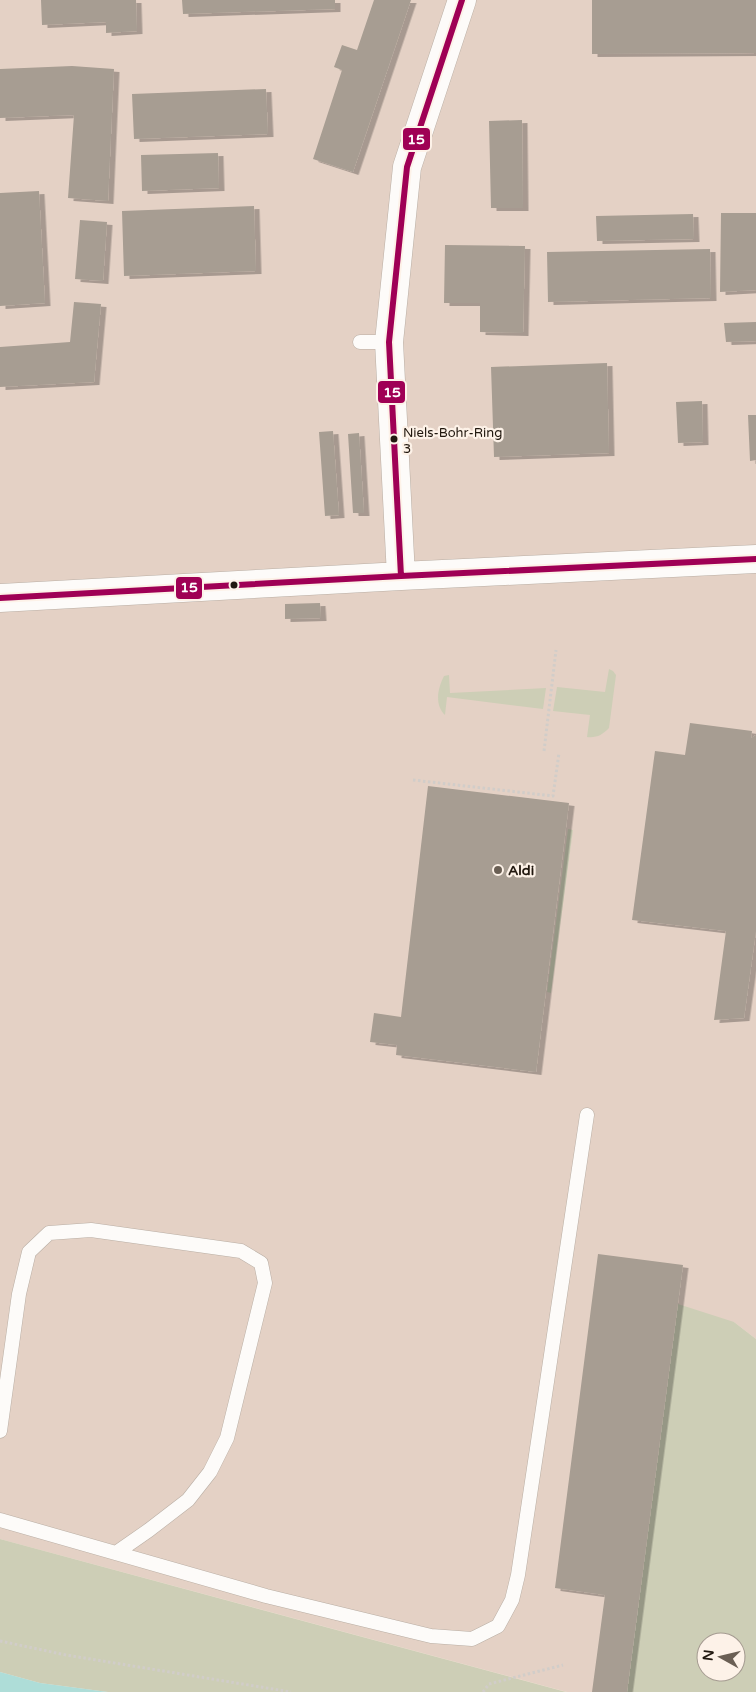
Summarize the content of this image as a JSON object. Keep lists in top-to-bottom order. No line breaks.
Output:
{"places":["Niels-Bohr-Ring 3","Aldi"],"lines":["transit line 15"],"north":"left"}
